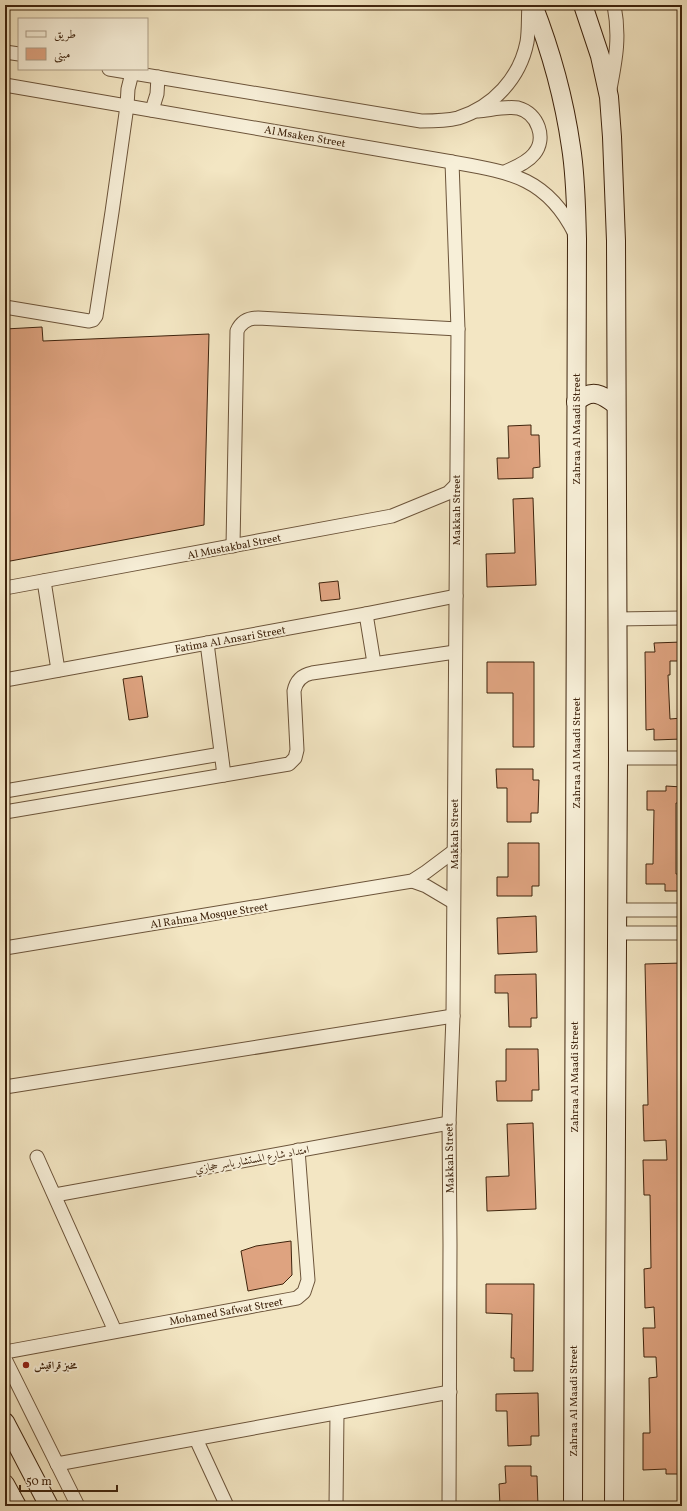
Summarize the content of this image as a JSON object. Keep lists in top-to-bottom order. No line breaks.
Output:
{"streets":{"main road":["Zahraa Al Maadi Street"],"street":["Al Msaken Street","Makkah Street","Al Mustakbal Street","Fatima Al Ansari Street","Al Rahma Mosque Street","امتداد شارع المستشار ياسر حجازي","Mohamed Safwat Street"]},"crossings":[["Al Msaken Street","Zahraa Al Maadi Street"],["Al Msaken Street","Makkah Street"],["Makkah Street","Al Mustakbal Street"],["Makkah Street","Fatima Al Ansari Street"],["Makkah Street","Al Rahma Mosque Street"],["Makkah Street","امتداد شارع المستشار ياسر حجازي"],["امتداد شارع المستشار ياسر حجازي","Mohamed Safwat Street"]],"places":["مخبز قراقيش"],"legend":["طريق","مبنى"],"scale_bar":"50 m"}
